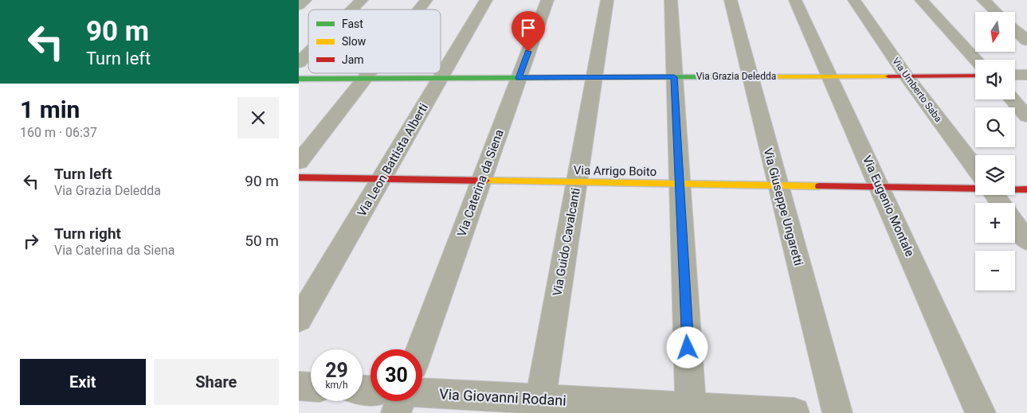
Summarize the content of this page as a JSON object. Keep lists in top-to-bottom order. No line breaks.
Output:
{"streets":{"street":["Via Grazia Deledda","Via Umberto Saba","Via Leon Battista Alberti","Via Arrigo Boito","Via Caterina da Siena","Via Eugenio Montale","Via Giuseppe Ungaretti","Via Guido Cavalcanti","Via Giovanni Rodani"]},"crossings":[["Via Grazia Deledda","Via Umberto Saba"],["Via Grazia Deledda","Via Leon Battista Alberti"],["Via Grazia Deledda","Via Caterina da Siena"],["Via Grazia Deledda","Via Eugenio Montale"],["Via Grazia Deledda","Via Giuseppe Ungaretti"],["Via Grazia Deledda","Via Guido Cavalcanti"],["Via Leon Battista Alberti","Via Arrigo Boito"],["Via Arrigo Boito","Via Caterina da Siena"],["Via Arrigo Boito","Via Eugenio Montale"],["Via Arrigo Boito","Via Giuseppe Ungaretti"],["Via Arrigo Boito","Via Guido Cavalcanti"],["Via Guido Cavalcanti","Via Giovanni Rodani"]],"legend":["Fast","Slow","Jam"],"north":"bottom","page":{"turn":["90 m","Turn left"],"map_buttons":["+","−"],"heading":["1 min","160 m · 06:37"],"list":[{"name":"Turn left","note":"Via Grazia Deledda","value":"90 m"},{"name":"Turn right","note":"Via Caterina da Siena","value":"50 m"}],"speed":"29 km/h","limit":"30","buttons":["Exit","Share"]}}
